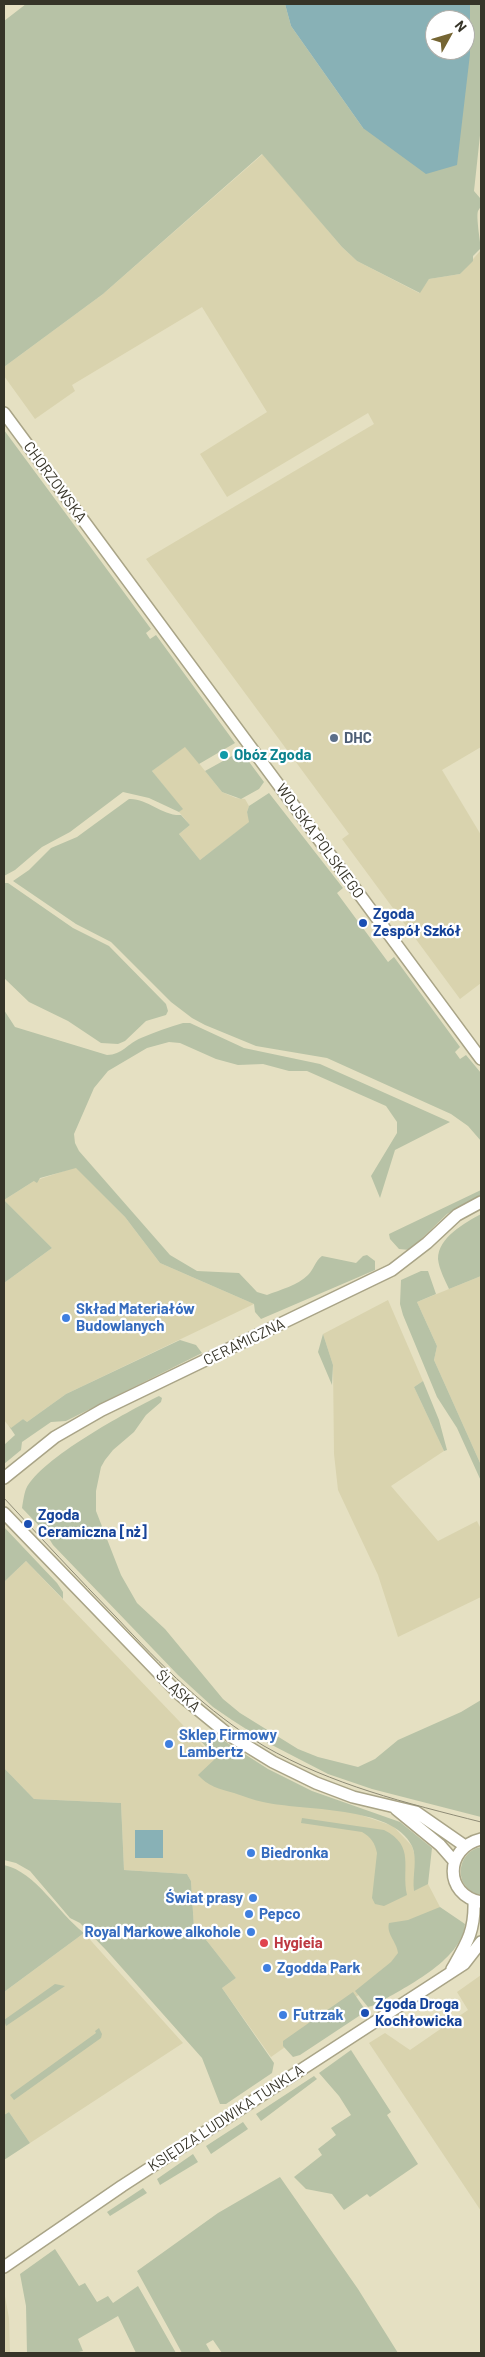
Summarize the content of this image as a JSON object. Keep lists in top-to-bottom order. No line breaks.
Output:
{"streets":{"street":["CHORZOWSKA","WOJSKA POLSKIEGO","CERAMICZNA","ŚLĄSKA","KSIĘDZA LUDWIKA TUNKLA"]},"crossings":[["CHORZOWSKA","WOJSKA POLSKIEGO"]],"places":["DHC","Obóz Zgoda","Zgoda Zespół Szkół","Skład Materiałów Budowlanych","Zgoda Ceramiczna [nż]","Sklep Firmowy Lambertz","Biedronka","Świat prasy","Pepco","Royal Markowe alkohole","Hygieia","Zgodda Park","Zgoda Droga Kochłowicka","Futrzak"],"north":"top right"}
